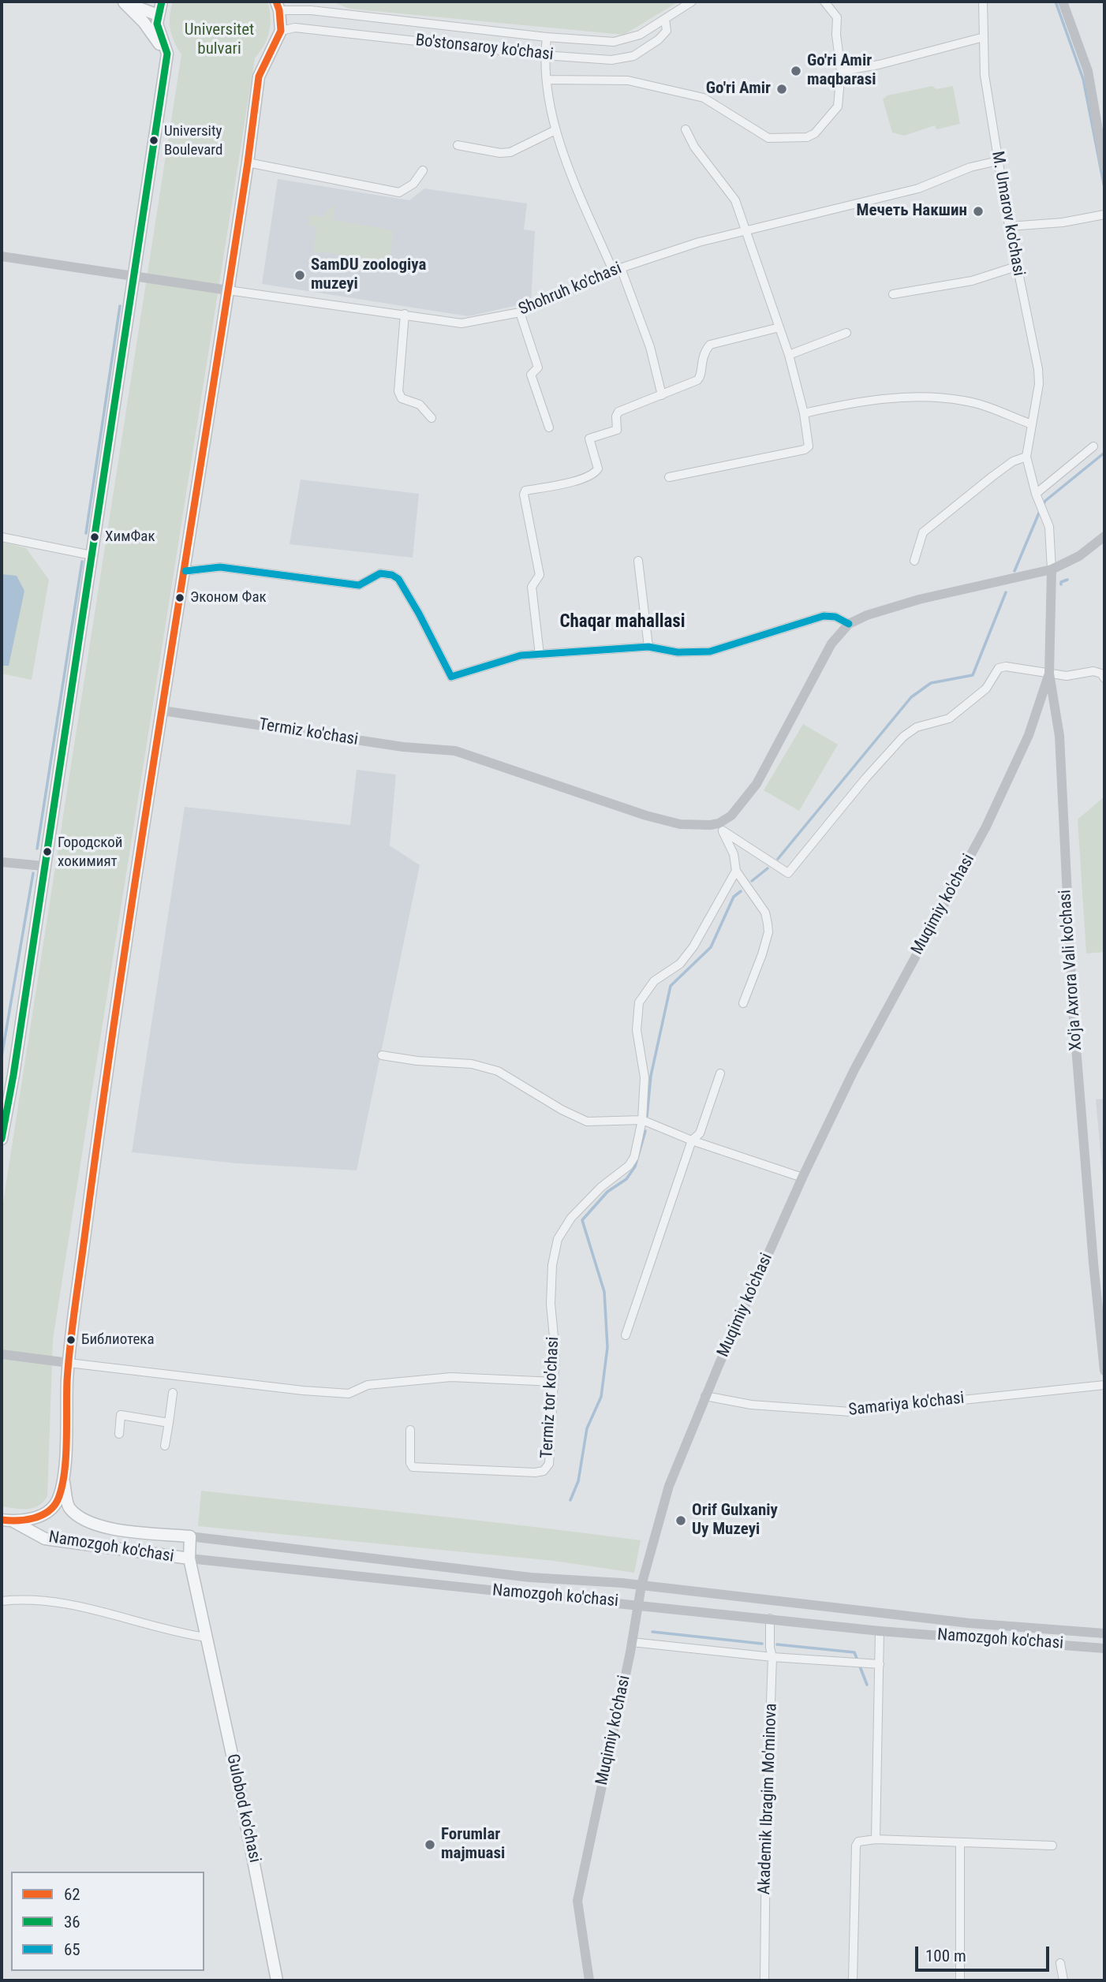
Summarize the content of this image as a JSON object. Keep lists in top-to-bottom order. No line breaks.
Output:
{"streets":{"main road":["Shohruh ko'chasi","Termiz ko'chasi","Muqimiy ko'chasi","Xo'ja Axrora Vali ko'chasi","Namozgoh ko'chasi","Gulobod ko'chasi"],"street":["Bo'stonsaroy ko'chasi","M. Umarov ko'chasi","Termiz tor ko'chasi","Samariya ko'chasi","Akademik Ibragim Mo'minova"]},"crossings":[["M. Umarov ko'chasi","Shohruh ko'chasi"],["Muqimiy ko'chasi","Xo'ja Axrora Vali ko'chasi"],["Muqimiy ko'chasi","Samariya ko'chasi"],["Muqimiy ko'chasi","Namozgoh ko'chasi"],["Namozgoh ko'chasi","Akademik Ibragim Mo'minova"],["Namozgoh ko'chasi","Gulobod ko'chasi"]],"districts":["Chaqar mahallasi"],"parks":["Universitet bulvari"],"places":["Go'ri Amir maqbarasi","Go'ri Amir","University Boulevard","Мечеть Накшин","SamDU zoologiya muzeyi","ХимФак","Эконом Фак","Городской хокимият","Библиотека","Orif Gulxaniy Uy Muzeyi","Forumlar majmuasi"],"lines":["transit line 62","transit line 36","transit line 65"],"legend":["62","36","65"],"scale_bar":"100 m"}
